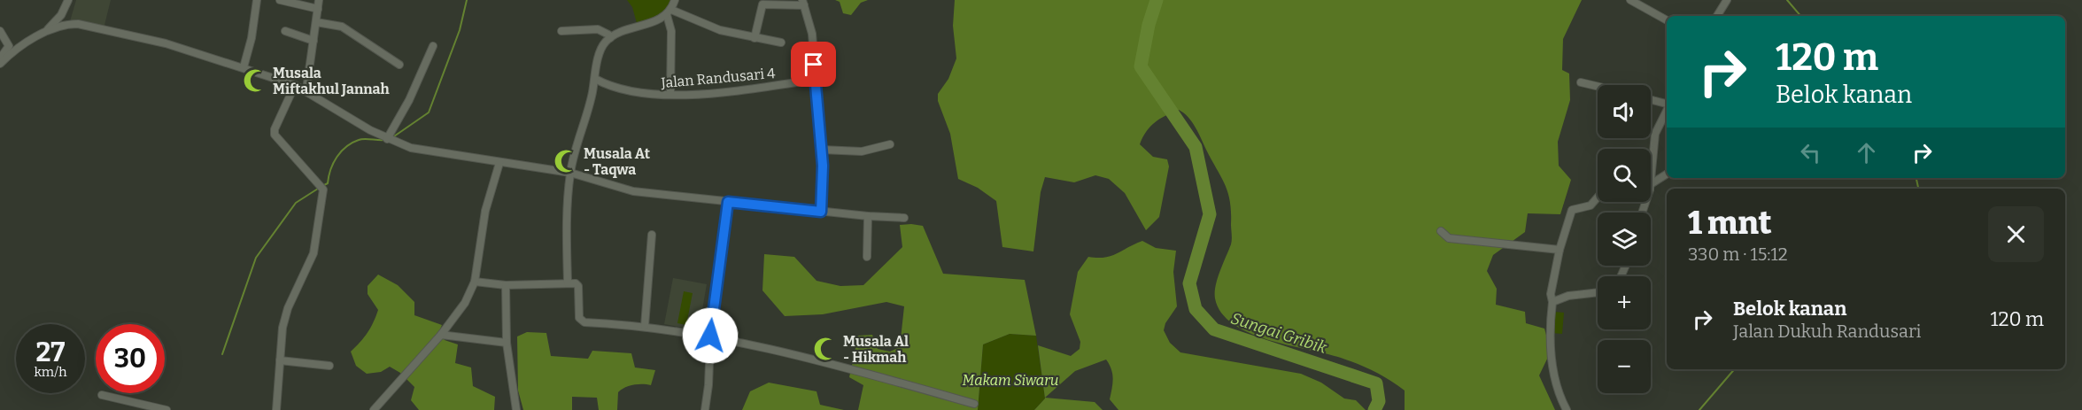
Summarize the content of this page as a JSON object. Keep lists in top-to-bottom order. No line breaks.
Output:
{"streets":{"street":["Jalan Randusari 4"]},"water":["Sungai Gribik"],"parks":["Makam Siwaru"],"places":{"mosque":["Musala Miftakhul Jannah","Musala At - Taqwa","Musala Al - Hikmah"]},"page":{"turn":["120 m","Belok kanan"],"map_buttons":["+","−"],"heading":["1 mnt","330 m · 15:12"],"list":[{"name":"Belok kanan","note":"Jalan Dukuh Randusari","value":"120 m"}],"speed":"27 km/h","limit":"30"}}
